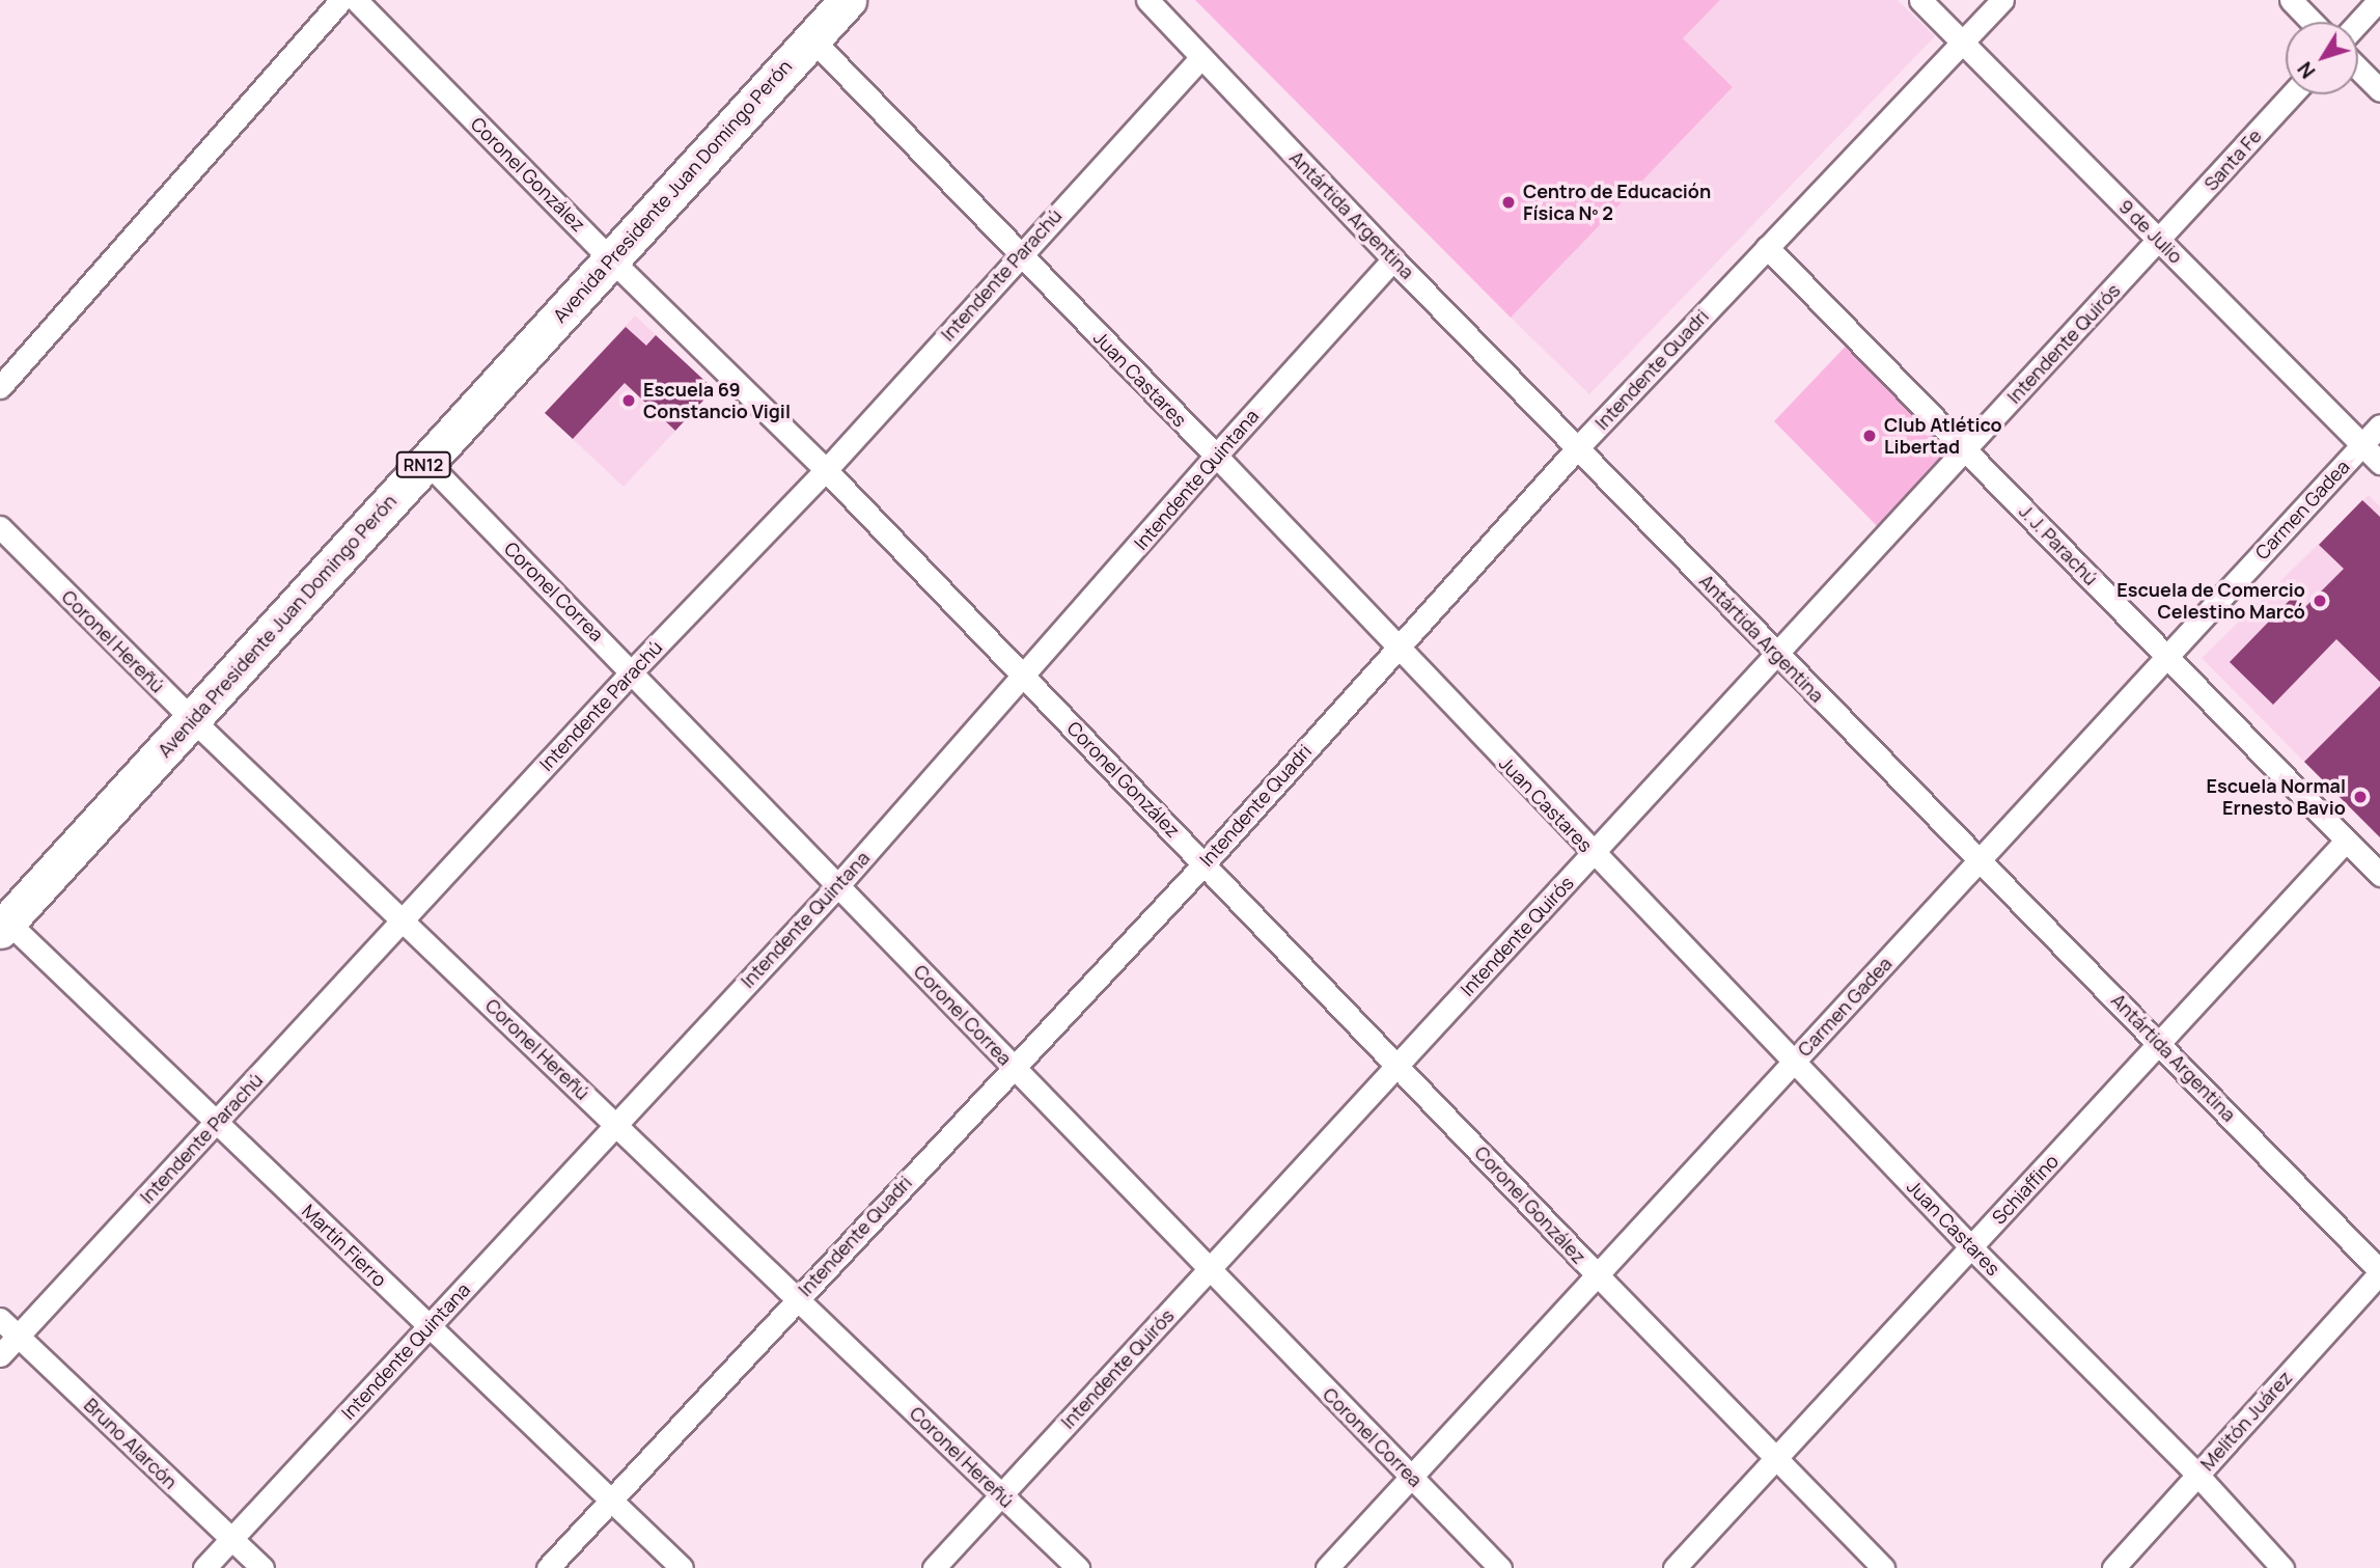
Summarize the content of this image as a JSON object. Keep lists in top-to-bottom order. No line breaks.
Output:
{"streets":{"highway":["Avenida Presidente Juan Domingo Perón","RN12"],"street":["Santa Fe","Coronel González","Antártida Argentina","9 de Julio","Intendente Parachú","Intendente Quirós","Intendente Quadri","Juan Castares","Intendente Quintana","Carmen Gadea","J. J. Parachú","Coronel Correa","Coronel Hereñú","Schiaffino","Martín Fierro","Melitón Juárez","Bruno Alarcón"]},"crossings":[["Santa Fe","9 de Julio"],["Santa Fe","Intendente Quirós"],["Coronel González","Avenida Presidente Juan Domingo Perón"],["Coronel González","Intendente Parachú"],["Coronel González","Intendente Quirós"],["Coronel González","Intendente Quadri"],["Coronel González","Intendente Quintana"],["Coronel González","Carmen Gadea"],["Coronel González","Schiaffino"],["Avenida Presidente Juan Domingo Perón","Juan Castares"],["Avenida Presidente Juan Domingo Perón","Coronel Correa"],["Avenida Presidente Juan Domingo Perón","Coronel Hereñú"],["Avenida Presidente Juan Domingo Perón","Martín Fierro"],["Antártida Argentina","Intendente Parachú"],["Antártida Argentina","Intendente Quirós"],["Antártida Argentina","Intendente Quadri"],["Antártida Argentina","Intendente Quintana"],["Antártida Argentina","Carmen Gadea"],["Antártida Argentina","Schiaffino"],["Antártida Argentina","Melitón Juárez"],["9 de Julio","Intendente Quirós"],["9 de Julio","Intendente Quadri"],["9 de Julio","Carmen Gadea"],["Intendente Parachú","Juan Castares"],["Intendente Parachú","Coronel Correa"],["Intendente Parachú","Coronel Hereñú"],["Intendente Parachú","Martín Fierro"],["Intendente Parachú","Bruno Alarcón"],["Intendente Quirós","Juan Castares"],["Intendente Quirós","J. J. Parachú"],["Intendente Quirós","Coronel Correa"],["Intendente Quirós","Coronel Hereñú"],["Intendente Quadri","Juan Castares"],["Intendente Quadri","J. J. Parachú"],["Intendente Quadri","Coronel Correa"],["Intendente Quadri","Coronel Hereñú"],["Intendente Quadri","Martín Fierro"],["Juan Castares","Intendente Quintana"],["Juan Castares","Carmen Gadea"],["Juan Castares","Schiaffino"],["Juan Castares","Melitón Juárez"],["Intendente Quintana","Coronel Correa"],["Intendente Quintana","Coronel Hereñú"],["Intendente Quintana","Martín Fierro"],["Intendente Quintana","Bruno Alarcón"],["Carmen Gadea","J. J. Parachú"],["Carmen Gadea","Coronel Correa"],["J. J. Parachú","Schiaffino"]],"places":["Centro de Educación Física Nº 2","Escuela 69 Constancio Vigil","Club Atlético Libertad","Escuela de Comercio Celestino Marcó","Escuela Normal Ernesto Bavio"],"north":"bottom left"}
